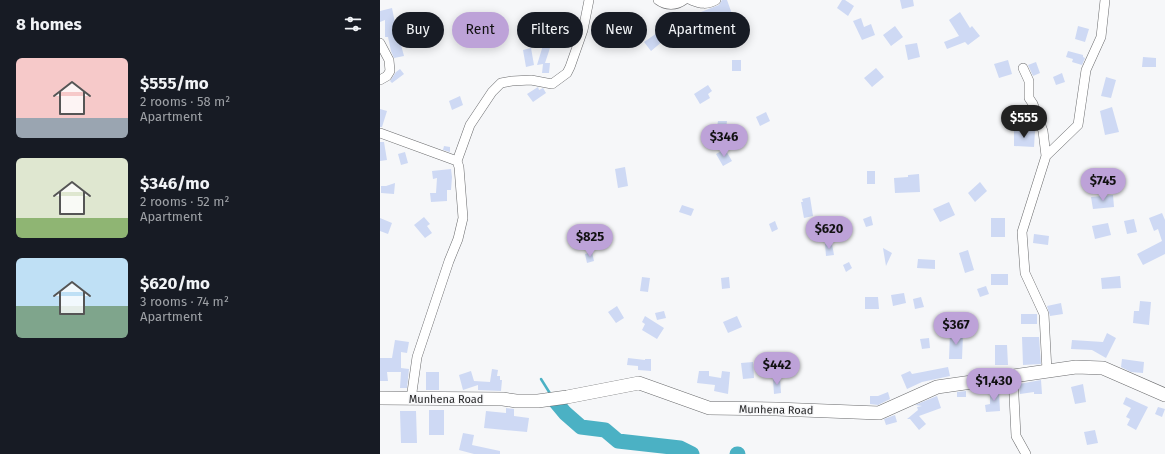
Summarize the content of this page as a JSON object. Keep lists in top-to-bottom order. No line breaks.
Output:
{"streets":{"street":["Munhena Road"]},"page":{"heading":"8 homes","chip":["Buy","Rent","Filters","New","Apartment"],"list":[{"name":"$555/mo","note":"2 rooms · 58 m² · Apartment"},{"name":"$346/mo","note":"2 rooms · 52 m² · Apartment"},{"name":"$620/mo","note":"3 rooms · 74 m² · Apartment"}],"price":["$555","$346","$745","$620","$825","$367","$442","$1,430"]}}
